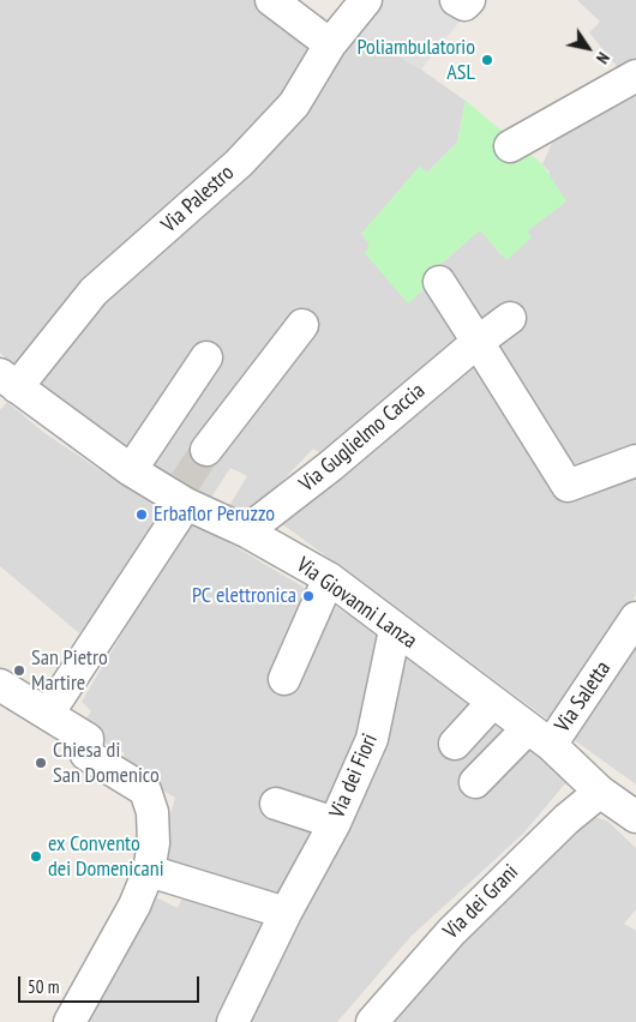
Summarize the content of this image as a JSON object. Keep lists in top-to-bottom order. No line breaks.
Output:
{"streets":{"street":["Via Palestro","Via Guglielmo Caccia","Via Giovanni Lanza","Via Saletta","Via dei Fiori","Via dei Grani"]},"crossings":[["Via Palestro","Via Giovanni Lanza"],["Via Guglielmo Caccia","Via Giovanni Lanza"],["Via Giovanni Lanza","Via Saletta"],["Via Giovanni Lanza","Via dei Fiori"],["Via Giovanni Lanza","Via dei Grani"]],"places":["Poliambulatorio ASL","Erbaflor Peruzzo","PC elettronica","San Pietro Martire","Chiesa di San Domenico","ex Convento dei Domenicani"],"scale_bar":"50 m","north":"bottom right"}
